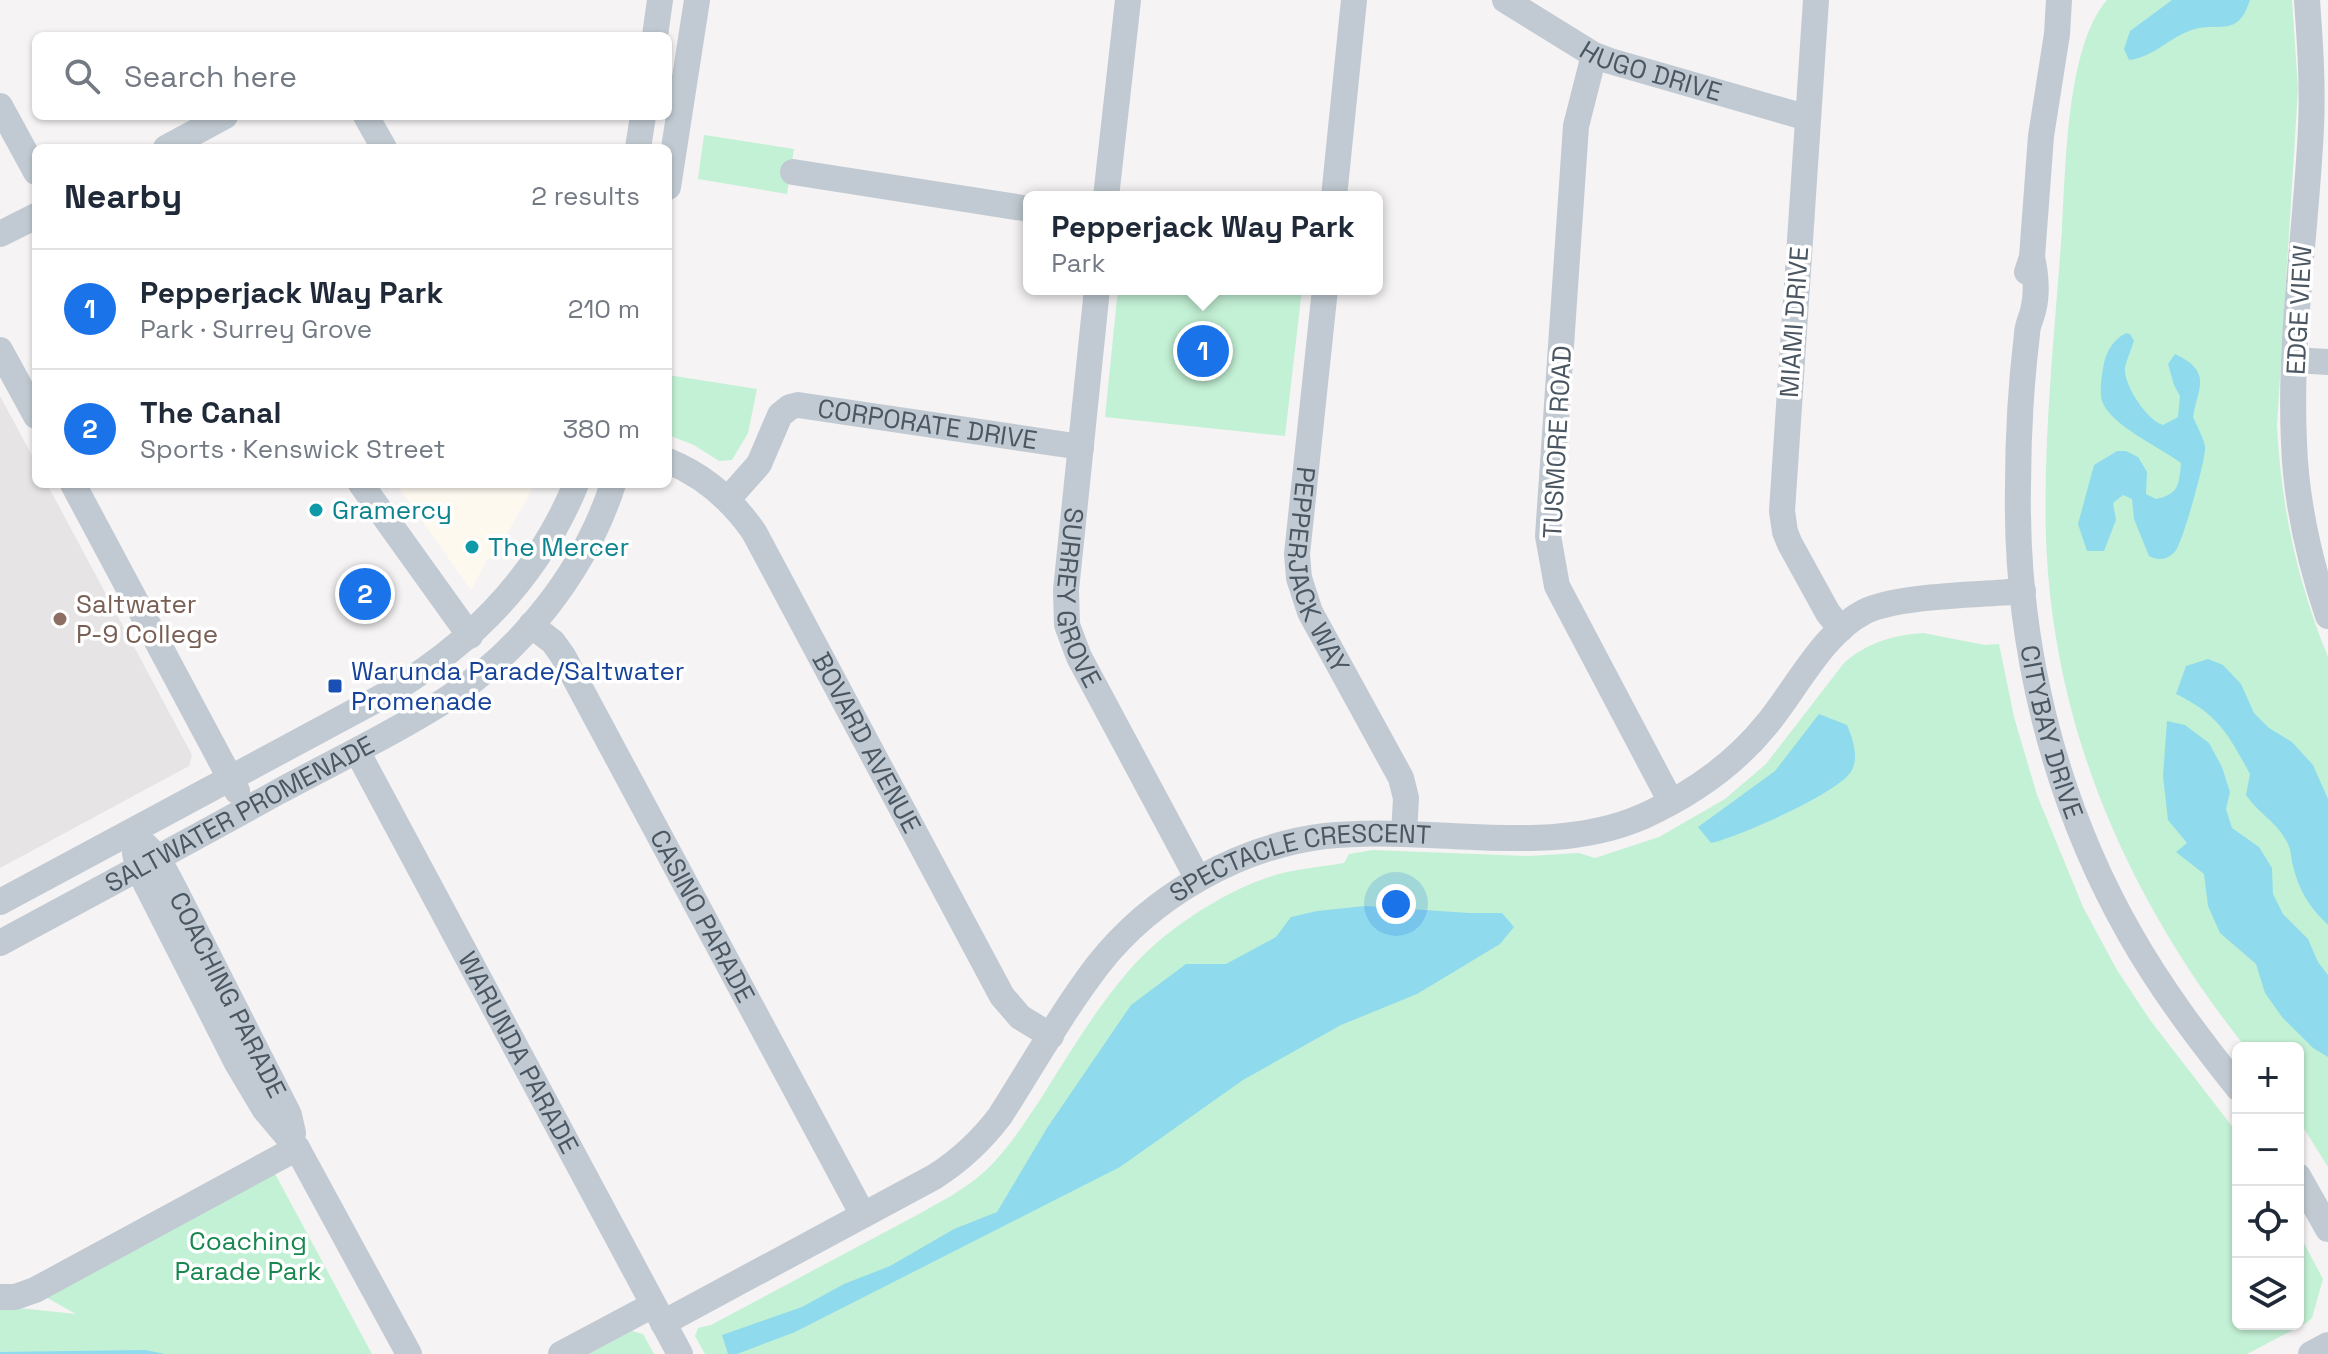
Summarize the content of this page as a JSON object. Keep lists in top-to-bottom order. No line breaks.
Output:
{"streets":{"street":["HUGO DRIVE","EDGE VIEW","MIAMI DRIVE","CORPORATE DRIVE","TUSMORE ROAD","PEPPERJACK WAY","SURREY GROVE","CITYBAY DRIVE","BOVARD AVENUE","SALTWATER PROMENADE","SPECTACLE CRESCENT","CASINO PARADE","COACHING PARADE","WARUNDA PARADE"]},"crossings":[["HUGO DRIVE","MIAMI DRIVE"],["HUGO DRIVE","TUSMORE ROAD"],["MIAMI DRIVE","SPECTACLE CRESCENT"],["CORPORATE DRIVE","SURREY GROVE"],["CORPORATE DRIVE","BOVARD AVENUE"],["TUSMORE ROAD","SPECTACLE CRESCENT"],["PEPPERJACK WAY","SPECTACLE CRESCENT"],["SURREY GROVE","SPECTACLE CRESCENT"],["CITYBAY DRIVE","SPECTACLE CRESCENT"],["BOVARD AVENUE","SPECTACLE CRESCENT"],["SALTWATER PROMENADE","CASINO PARADE"],["SALTWATER PROMENADE","COACHING PARADE"],["SALTWATER PROMENADE","WARUNDA PARADE"],["SPECTACLE CRESCENT","CASINO PARADE"],["SPECTACLE CRESCENT","WARUNDA PARADE"]],"parks":["Coaching Parade Park"],"places":{"other":["Gramercy","The Mercer","Saltwater P-9 College"],"transit":["Warunda Parade/Saltwater Promenade"]},"page":{"search":"Search here","heading":["Nearby","2 results"],"popup":["Pepperjack Way Park","Park"],"list":[{"mark":"1","name":"Pepperjack Way Park","note":"Park · Surrey Grove","value":"210 m"},{"mark":"2","name":"The Canal","note":"Sports · Kenswick Street","value":"380 m"}],"pins":["1","2"],"map_buttons":["+","−"]}}
